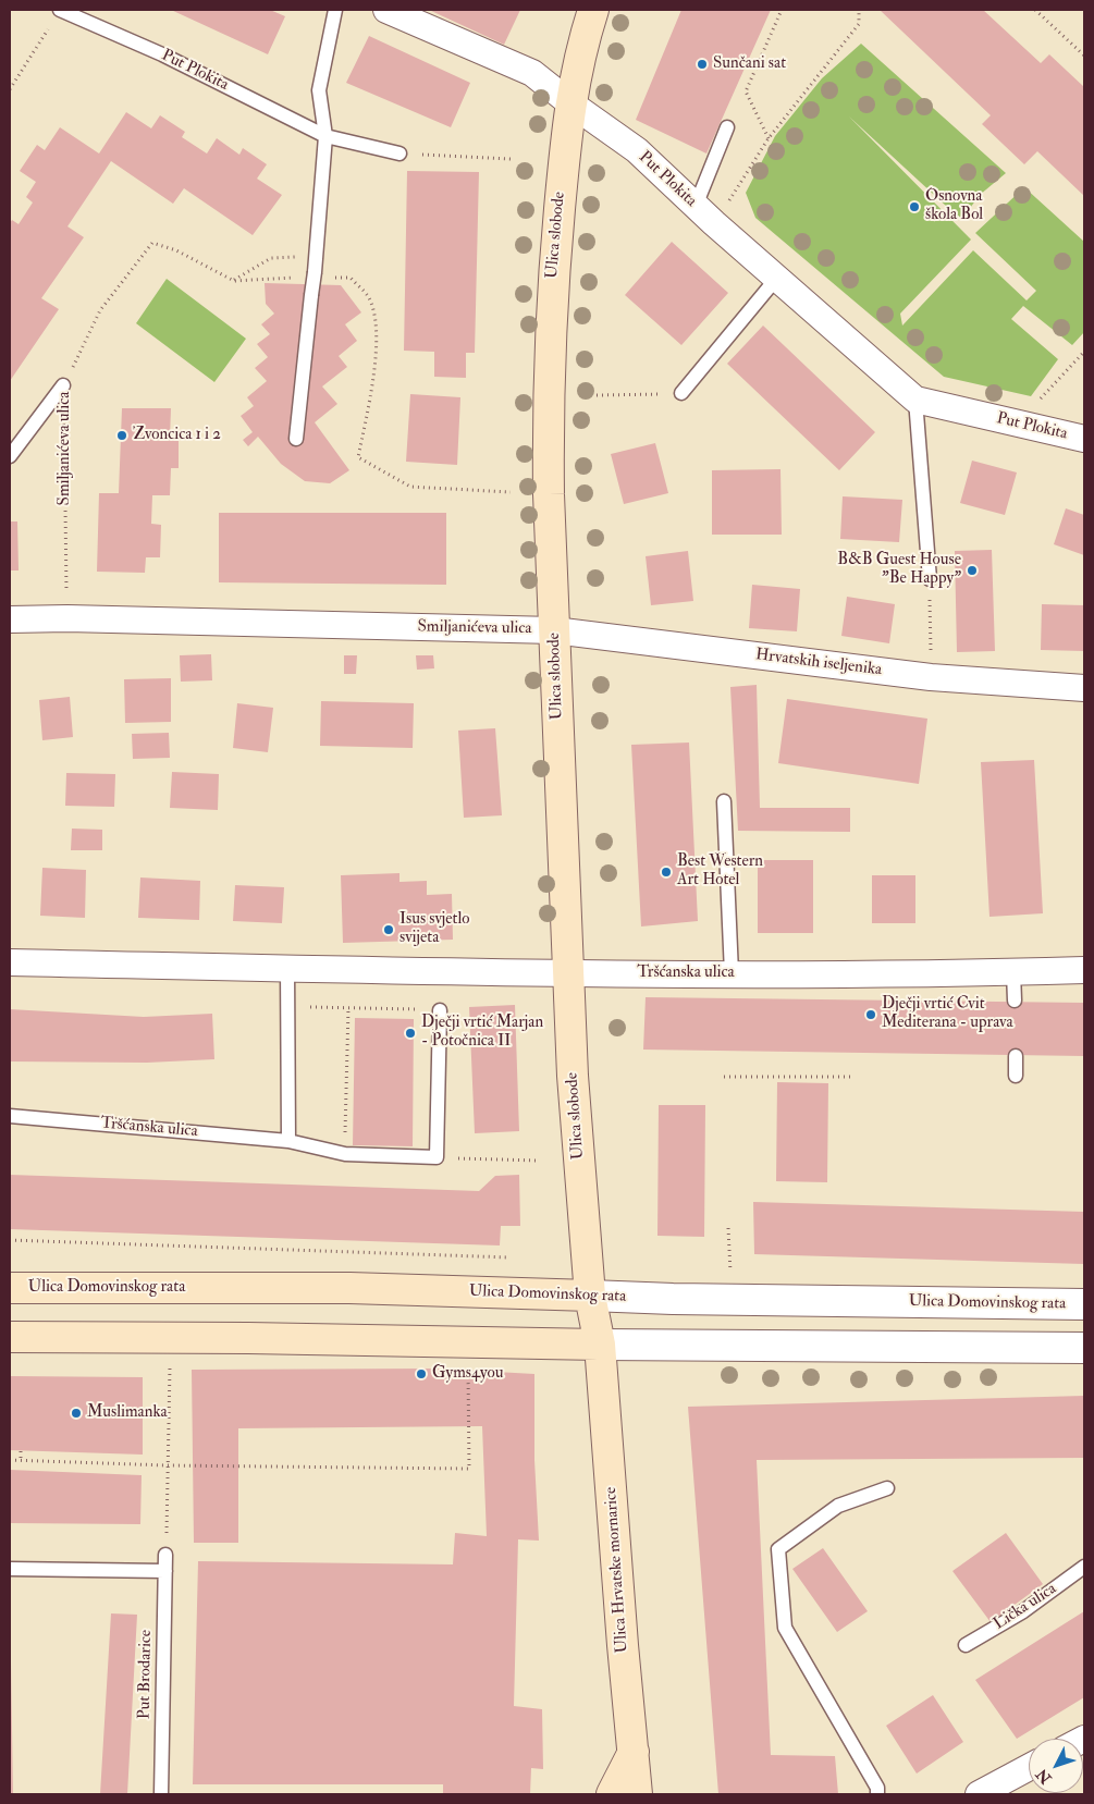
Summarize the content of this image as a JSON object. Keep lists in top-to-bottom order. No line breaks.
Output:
{"streets":{"main road":["Ulica slobode","Ulica Domovinskog rata","Ulica Hrvatske mornarice"],"street":["Put Plokita","Smiljanićeva ulica","Hrvatskih iseljenika","Tršćanska ulica"],"lane":["Lička ulica","Put Brodarice"]},"crossings":[["Put Plokita","Ulica slobode"],["Ulica slobode","Smiljanićeva ulica"],["Ulica slobode","Hrvatskih iseljenika"],["Ulica slobode","Tršćanska ulica"],["Ulica slobode","Ulica Domovinskog rata"],["Ulica slobode","Ulica Hrvatske mornarice"],["Smiljanićeva ulica","Hrvatskih iseljenika"]],"places":["Sunčani sat","Osnovna škola Bol","Zvoncica 1 i 2","B&B Guest House \"Be Happy\"","Best Western Art Hotel","Isus svjetlo svijeta","Dječji vrtić Cvit Mediterana - uprava","Dječji vrtić Marjan - Potočnica II","Gyms4you","Muslimanka"],"north":"bottom left"}
